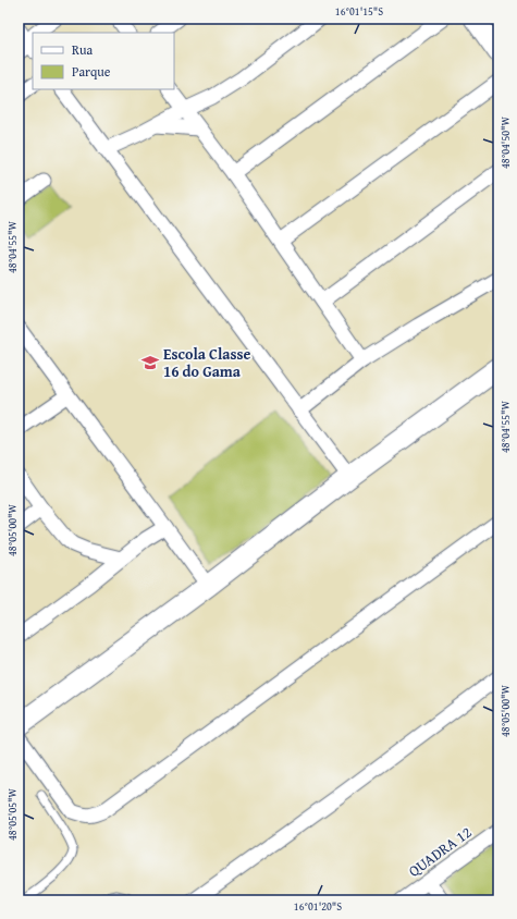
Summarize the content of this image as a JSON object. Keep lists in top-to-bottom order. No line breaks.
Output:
{"streets":{"street":["QUADRA 12"]},"places":{"school or university":["Escola Classe 16 do Gama"]},"legend":["Rua","Parque"],"coordinates":["16°01'15\"S","48°04'50\"W","48°04'55\"W","48°05'00\"W","48°05'05\"W","16°01'20\"S"]}
